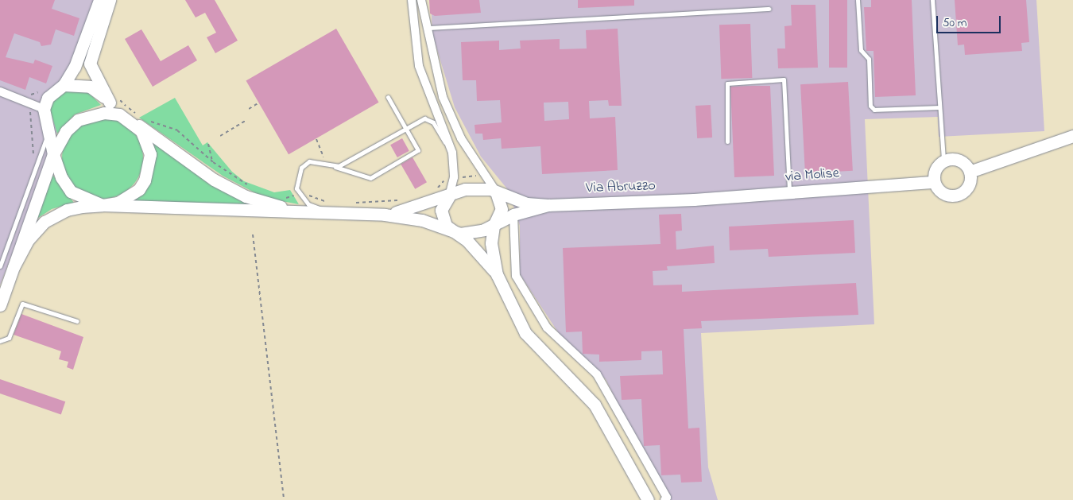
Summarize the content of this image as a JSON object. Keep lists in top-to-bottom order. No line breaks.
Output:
{"streets":{"main road":["via Molise","Via Abruzzo"]},"crossings":[["via Molise","Via Abruzzo"]],"scale_bar":"50 m"}
